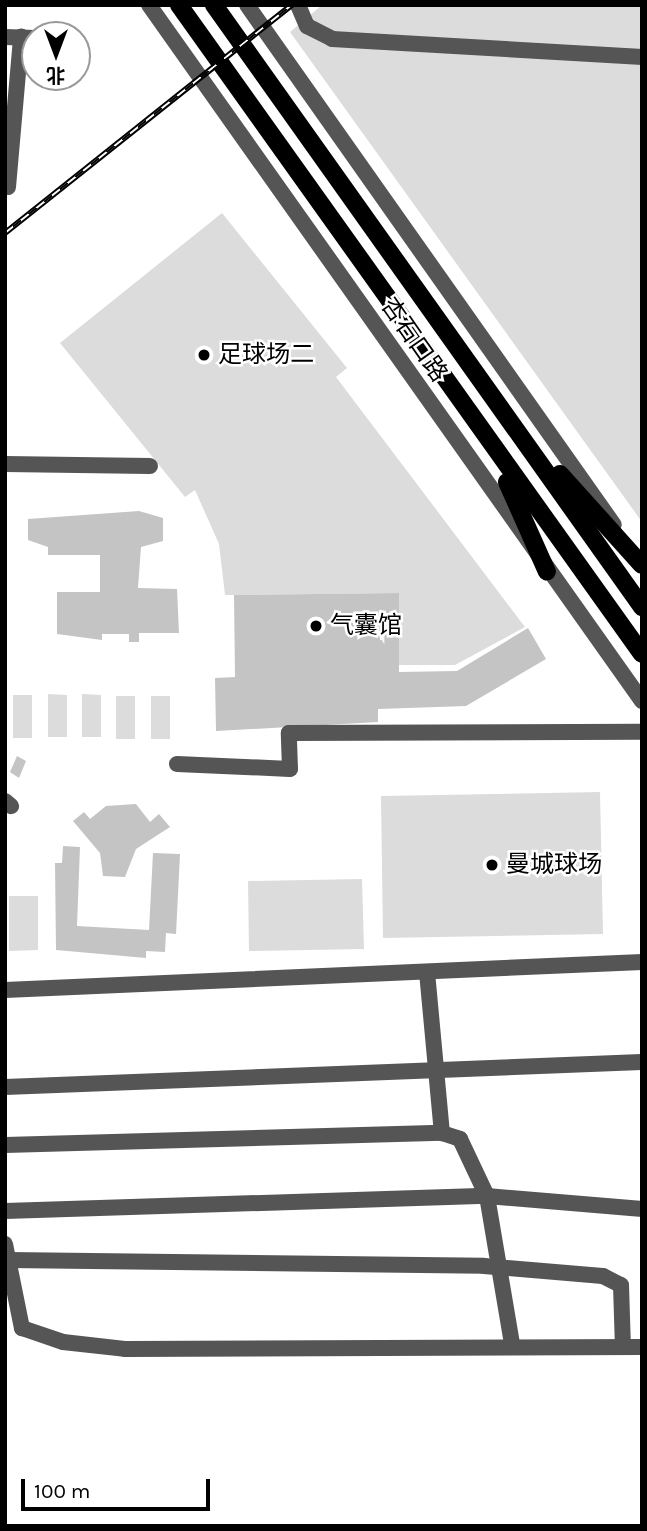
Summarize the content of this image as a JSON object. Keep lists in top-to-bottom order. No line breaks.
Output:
{"streets":{"main road":["杏石口路"]},"places":["足球场二","气囊馆","曼城球场"],"scale_bar":"100 m","north":"bottom"}
